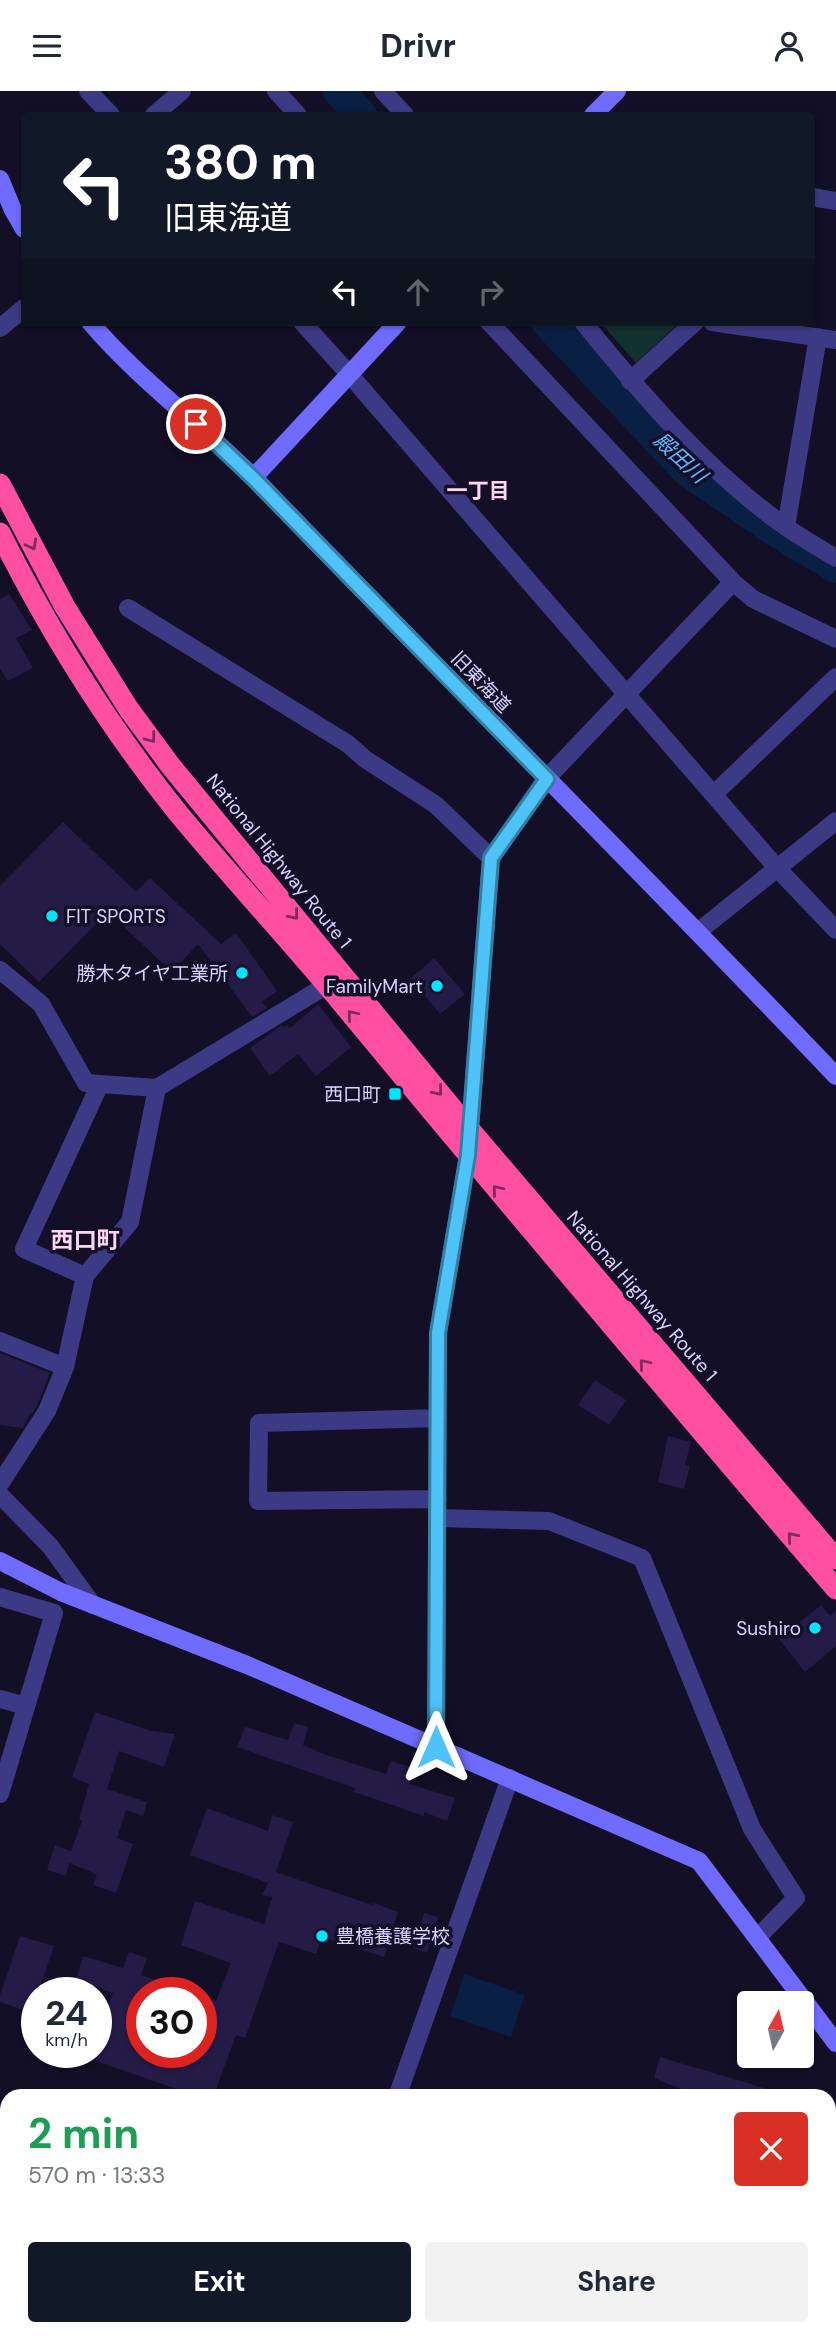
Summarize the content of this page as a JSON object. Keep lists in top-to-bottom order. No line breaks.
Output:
{"streets":{"highway":["National Highway Route 1"],"street":["旧東海道"]},"districts":["一丁目","西口町"],"water":["殿田川"],"places":{"other":["FIT SPORTS","勝木タイヤ工業所","FamilyMart","Sushiro","豊橋養護学校"],"transit":["西口町"]},"north":"top","page":{"header":"Drivr","turn":["380 m","旧東海道"],"speed":"24 km/h","limit":"30","heading":["2 min","570 m · 13:33"],"buttons":["Exit","Share"]}}
